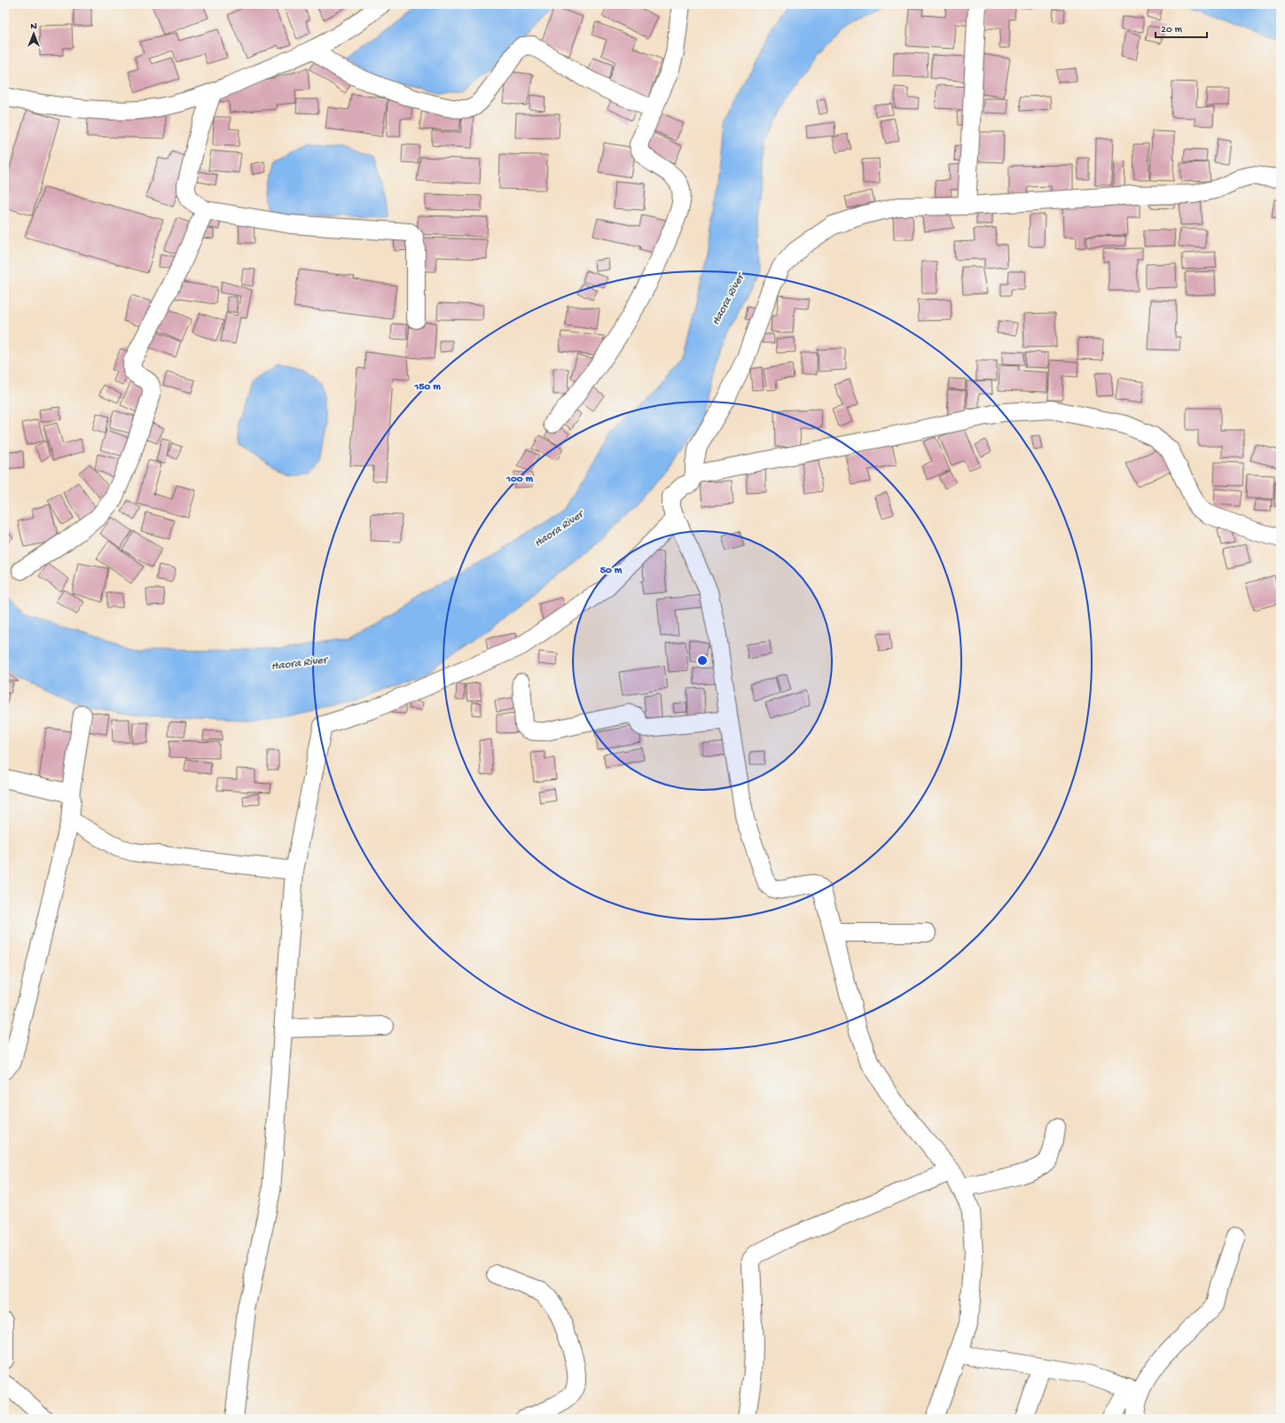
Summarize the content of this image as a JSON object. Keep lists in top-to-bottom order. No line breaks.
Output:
{"water":["Haora River"],"scale_bar":"20 m","north":"top","rings":["150 m","100 m","50 m"]}
